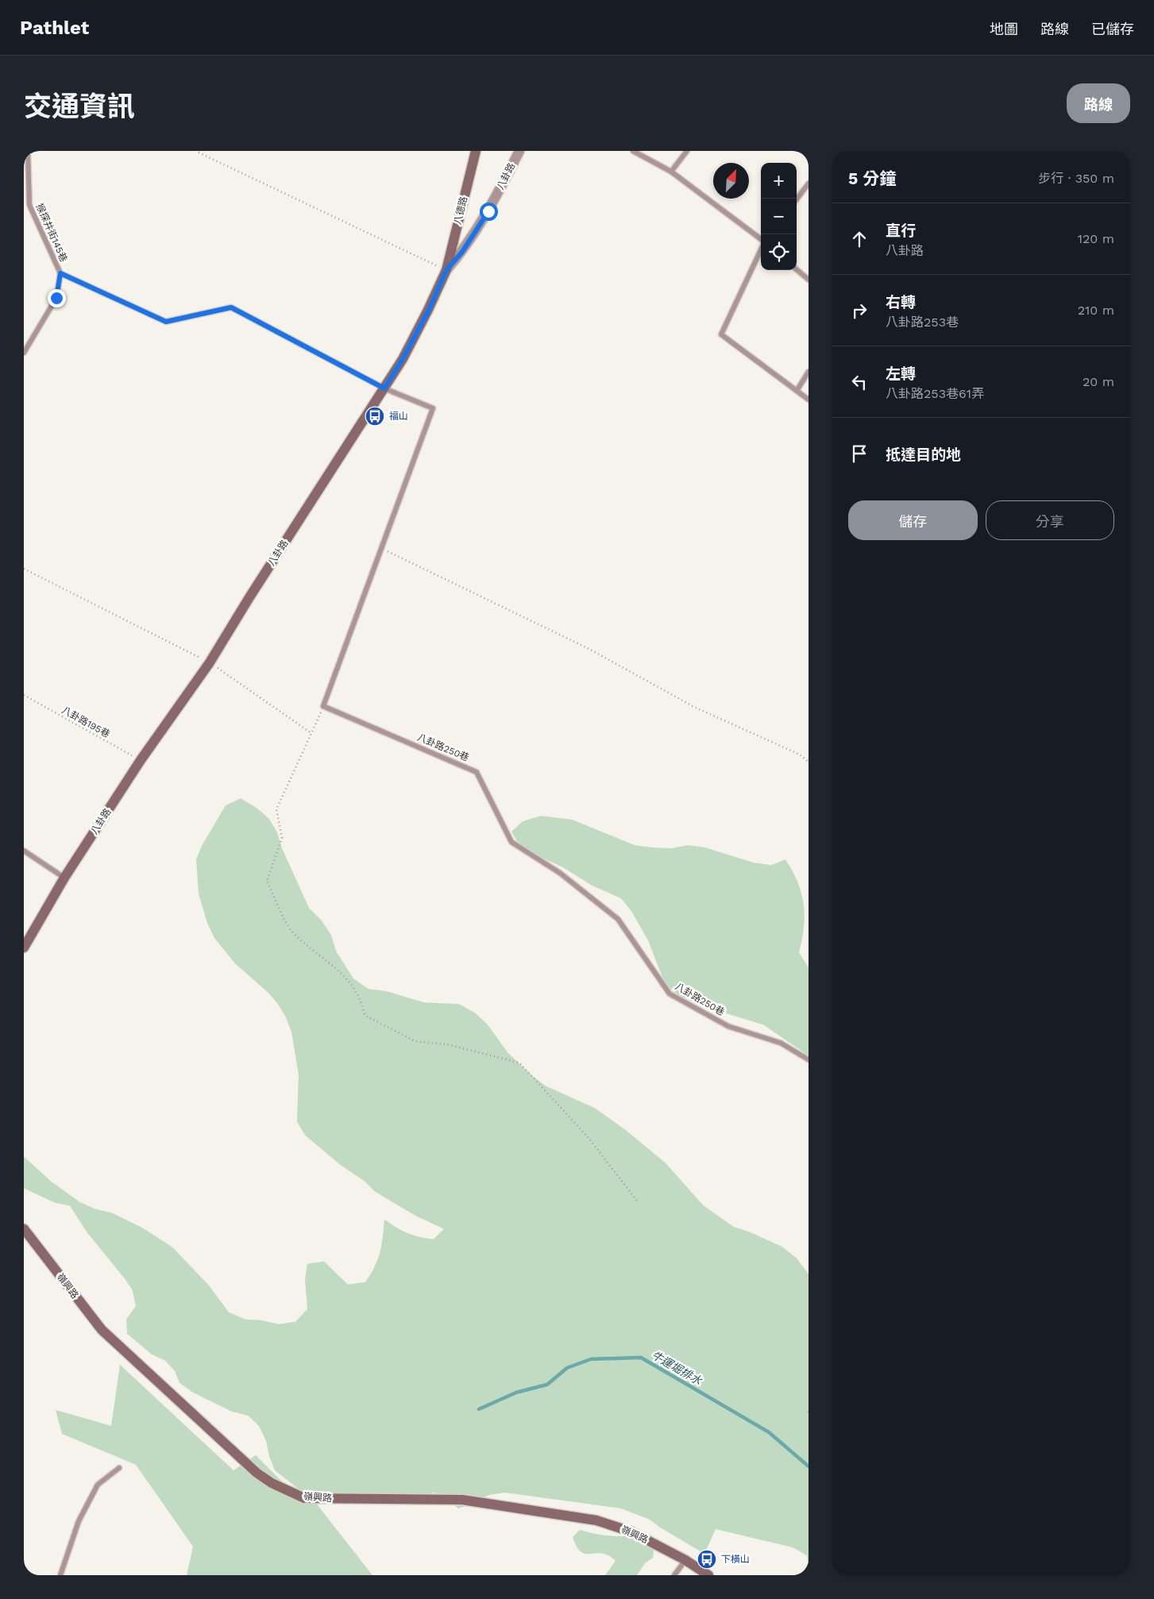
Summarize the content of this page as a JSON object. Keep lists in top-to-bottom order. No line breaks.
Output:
{"streets":{"main road":["八卦路","八德路","嶺興路"],"lane":["猴探井街145巷","八卦路250巷"],"path":["八卦路195巷"]},"crossings":[["八卦路","八德路"],["八卦路","八卦路195巷"]],"water":["牛運堀排水"],"places":{"bus stop":["福山","下橫山"]},"north":"top right","page":{"header":"Pathlet","nav":["地圖","路線","已儲存"],"title":"交通資訊","buttons":["路線",["儲存","分享"]],"heading":["5 分鐘","步行 · 350 m"],"map_buttons":["+","−"],"list":[["直行","八卦路","120 m"],["右轉","八卦路253巷","210 m"],["左轉","八卦路253巷61弄","20 m"],"抵達目的地"]}}
